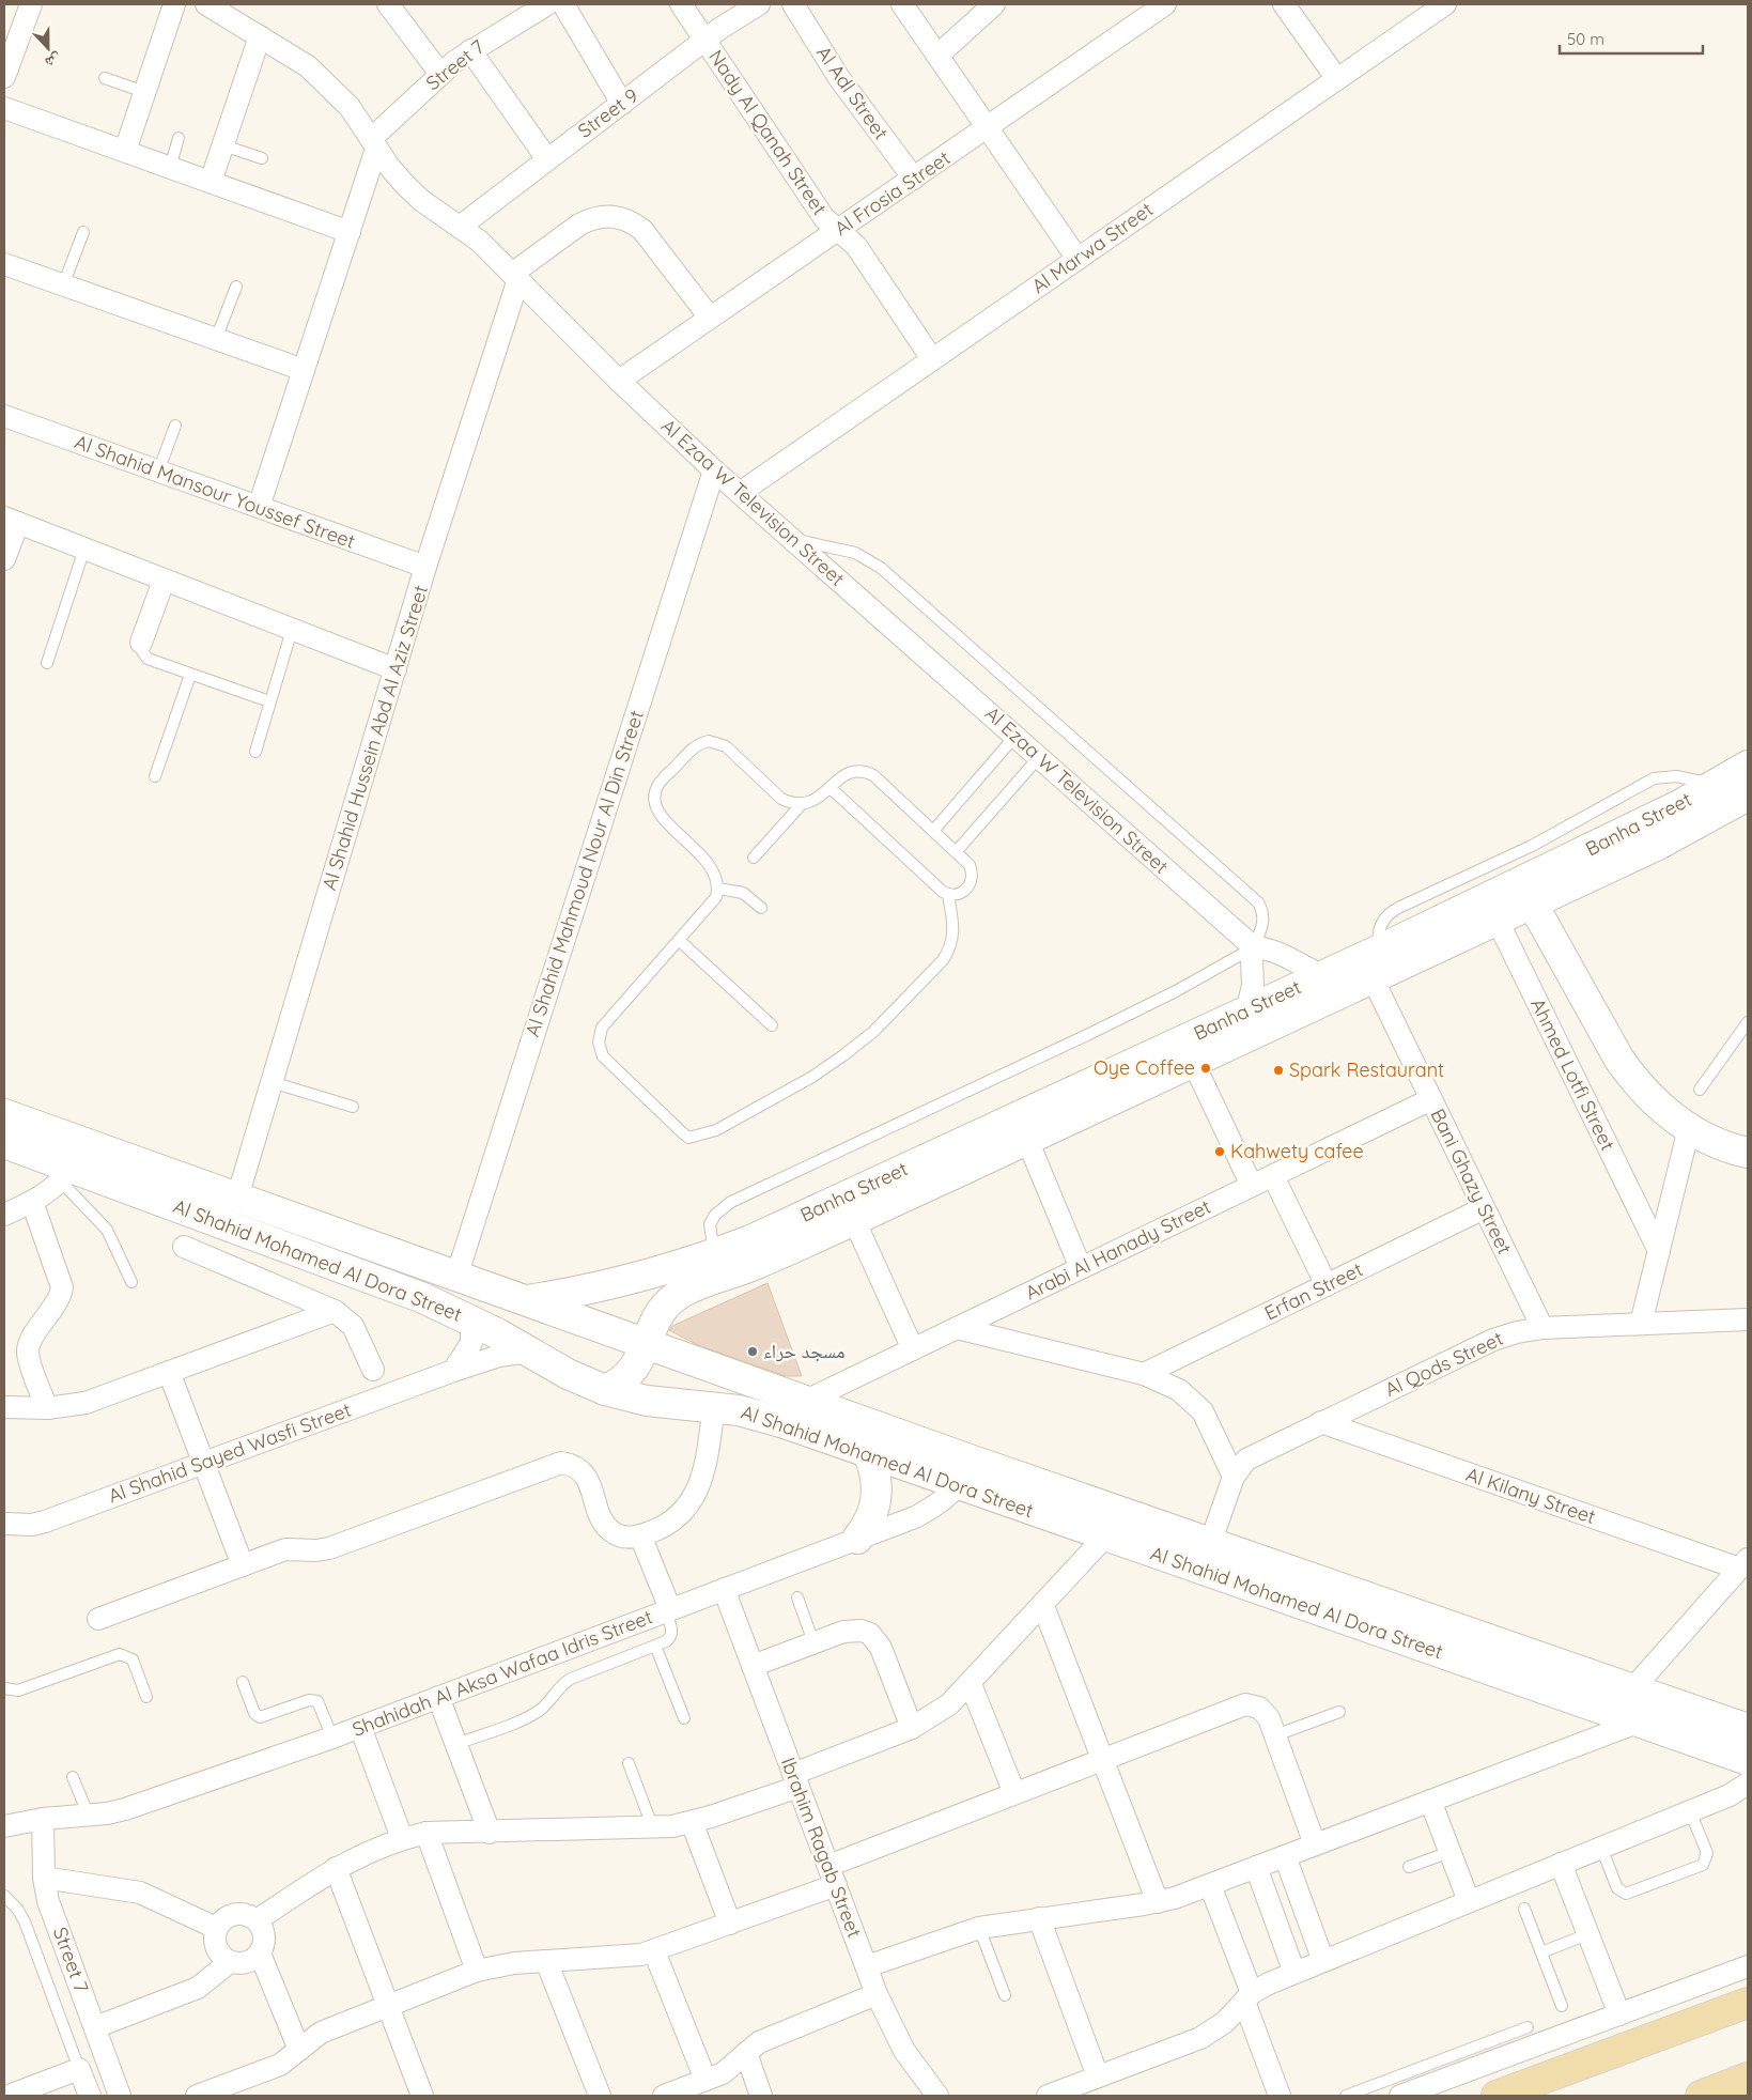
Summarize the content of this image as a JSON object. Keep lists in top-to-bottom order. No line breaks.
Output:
{"streets":{"main road":["Banha Street","Al Shahid Mohamed Al Dora Street"],"street":["Street 7","Al Adl Street","Street 9","Nady Al Qanah Street","Al Frosia Street","Al Marwa Street","Al Shahid Mansour Youssef Street","Al Ezaa W Television Street","Al Shahid Hussein Abd Al Aziz Street","Al Shahid Mahmoud Nour Al Din Street","Ahmed Lotfi Street","Bani Ghazy Street","Arabi Al Hanady Street","Erfan Street","Al Qods Street","Al Shahid Sayed Wasfi Street","Al Kilany Street","Shahidah Al Aksa Wafaa Idris Street","Ibrahim Ragab Street"]},"crossings":[["Street 7","Al Ezaa W Television Street"],["Street 7","Shahidah Al Aksa Wafaa Idris Street"],["Al Adl Street","Al Frosia Street"],["Street 9","Nady Al Qanah Street"],["Street 9","Al Ezaa W Television Street"],["Nady Al Qanah Street","Al Frosia Street"],["Nady Al Qanah Street","Al Marwa Street"],["Al Frosia Street","Al Ezaa W Television Street"],["Al Marwa Street","Al Ezaa W Television Street"],["Al Shahid Mansour Youssef Street","Al Shahid Hussein Abd Al Aziz Street"],["Al Ezaa W Television Street","Al Shahid Hussein Abd Al Aziz Street"],["Al Ezaa W Television Street","Banha Street"],["Al Ezaa W Television Street","Al Shahid Mahmoud Nour Al Din Street"],["Al Shahid Hussein Abd Al Aziz Street","Al Shahid Mohamed Al Dora Street"],["Banha Street","Ahmed Lotfi Street"],["Banha Street","Bani Ghazy Street"],["Banha Street","Al Shahid Mohamed Al Dora Street"],["Al Shahid Mahmoud Nour Al Din Street","Al Shahid Mohamed Al Dora Street"],["Bani Ghazy Street","Arabi Al Hanady Street"],["Bani Ghazy Street","Erfan Street"],["Bani Ghazy Street","Al Qods Street"],["Arabi Al Hanady Street","Al Shahid Mohamed Al Dora Street"],["Al Shahid Mohamed Al Dora Street","Al Qods Street"],["Al Shahid Mohamed Al Dora Street","Al Shahid Sayed Wasfi Street"],["Al Shahid Mohamed Al Dora Street","Shahidah Al Aksa Wafaa Idris Street"],["Al Qods Street","Al Kilany Street"],["Shahidah Al Aksa Wafaa Idris Street","Ibrahim Ragab Street"]],"places":["Oye Coffee","Spark Restaurant","Kahwety cafee","مسجد حراء"],"scale_bar":"50 m","north":"bottom"}
